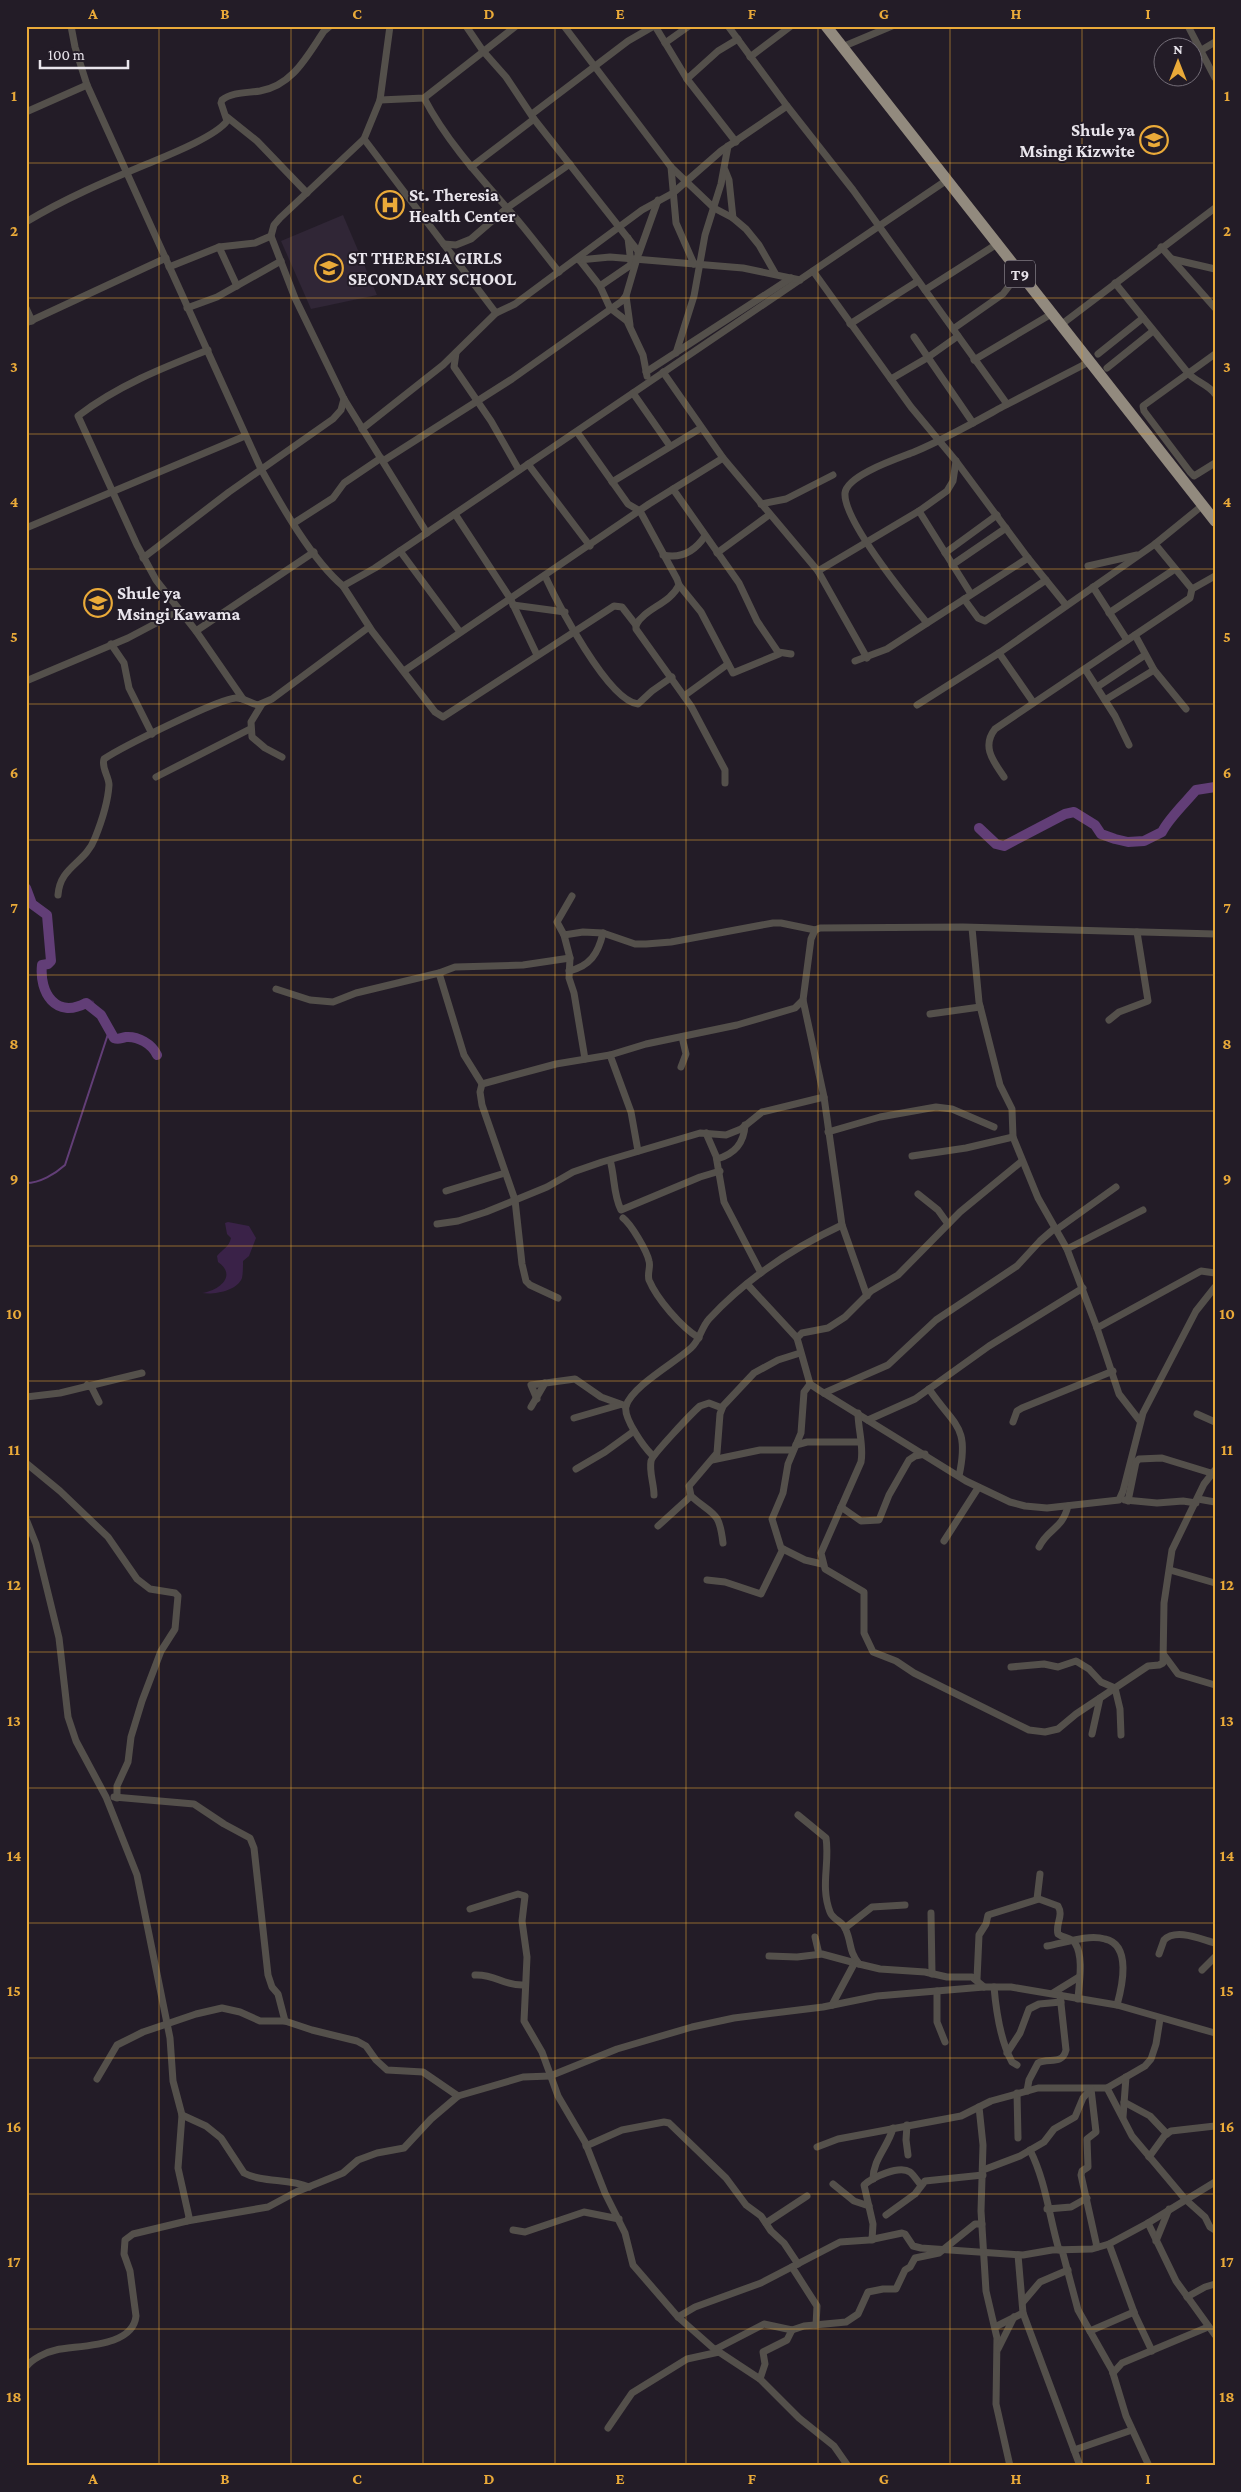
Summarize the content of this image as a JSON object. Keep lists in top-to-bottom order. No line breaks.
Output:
{"streets":{"highway":["T9"]},"places":{"school or university":["Shule ya Msingi Kizwite","ST THERESIA GIRLS SECONDARY SCHOOL","Shule ya Msingi Kawama"],"hospital":["St. Theresia Health Center"]},"scale_bar":"100 m","north":"top","grid":{"columns":["A","B","C","D","E","F","G","H","I"],"rows":["1","2","3","4","5","6","7","8","9","10","11","12","13","14","15","16","17","18"]}}
